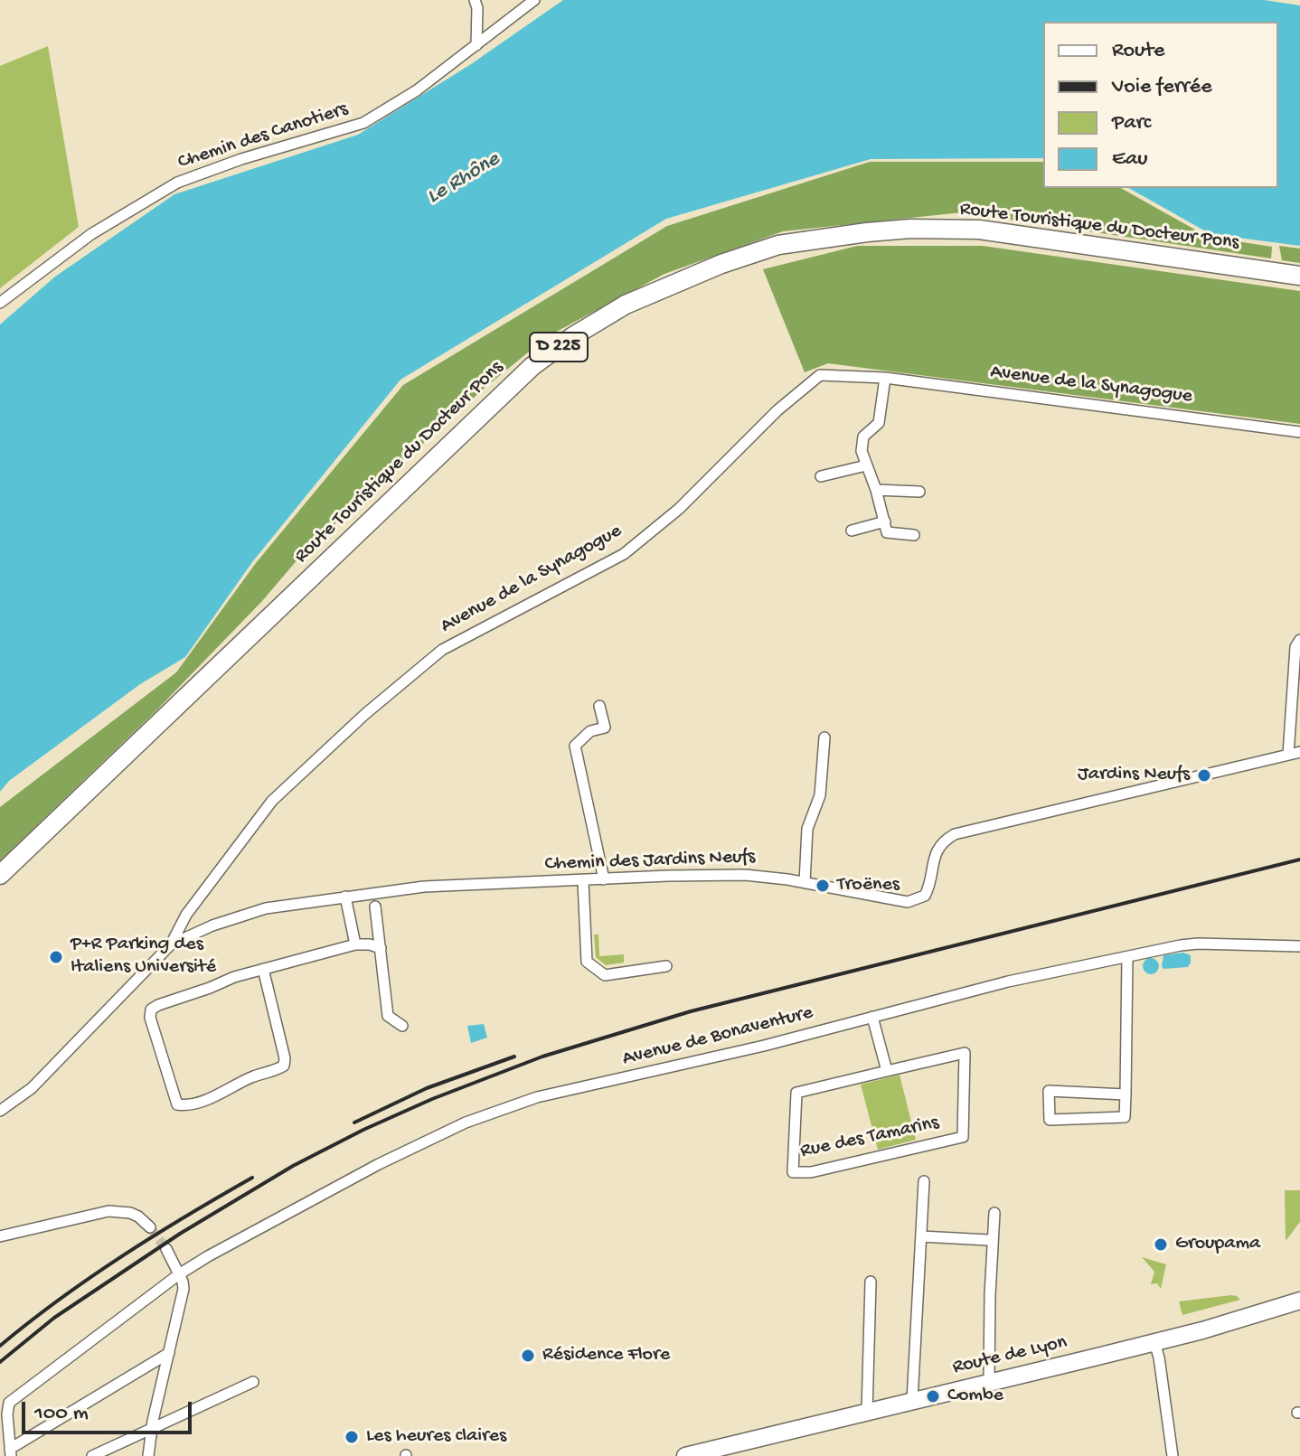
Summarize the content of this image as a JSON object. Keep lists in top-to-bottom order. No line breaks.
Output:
{"streets":{"highway":["Route Touristique du Docteur Pons","D 225"],"main road":["Route de Lyon"],"street":["Chemin des Canotiers","Avenue de la Synagogue","Chemin des Jardins Neufs","Avenue de Bonaventure","Rue des Tamarins"]},"crossings":[["Avenue de la Synagogue","Chemin des Jardins Neufs"]],"water":["Le Rhône"],"places":["Jardins Neufs","Troënes","P+R Parking des Italiens Université","Groupama","Résidence Flore","Combe","Les heures claires"],"legend":["Route","Voie ferrée","Parc","Eau"],"scale_bar":"100 m"}
